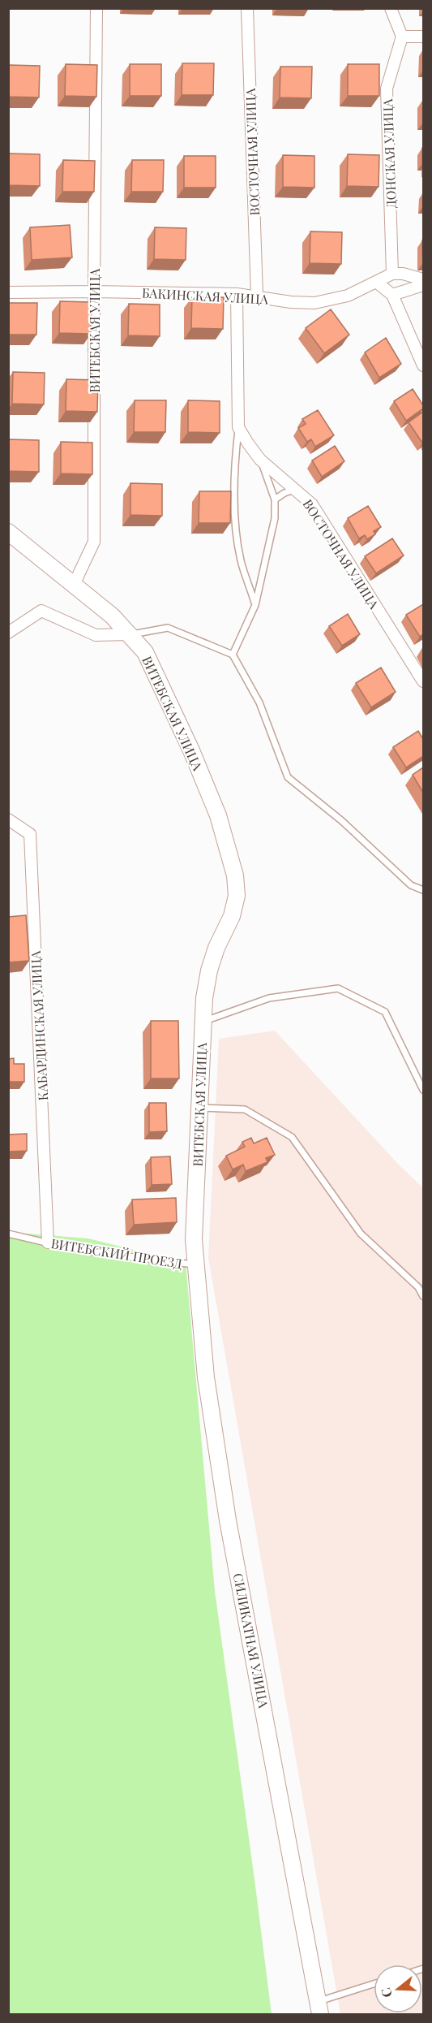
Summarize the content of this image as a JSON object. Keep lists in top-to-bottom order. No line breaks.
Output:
{"streets":{"street":["ВОСТОЧНАЯ УЛИЦА","ДОНСКАЯ УЛИЦА","БАКИНСКАЯ УЛИЦА","ВИТЕБСКАЯ УЛИЦА","КАБАРДИНСКАЯ УЛИЦА","СИЛИКАТНАЯ УЛИЦА"],"lane":["ВИТЕБСКИЙ ПРОЕЗД"]},"crossings":[["ВОСТОЧНАЯ УЛИЦА","БАКИНСКАЯ УЛИЦА"],["ДОНСКАЯ УЛИЦА","БАКИНСКАЯ УЛИЦА"],["БАКИНСКАЯ УЛИЦА","ВИТЕБСКАЯ УЛИЦА"],["ВИТЕБСКАЯ УЛИЦА","ВИТЕБСКИЙ ПРОЕЗД"],["ВИТЕБСКАЯ УЛИЦА","СИЛИКАТНАЯ УЛИЦА"],["КАБАРДИНСКАЯ УЛИЦА","ВИТЕБСКИЙ ПРОЕЗД"],["ВИТЕБСКИЙ ПРОЕЗД","СИЛИКАТНАЯ УЛИЦА"]],"north":"left"}
